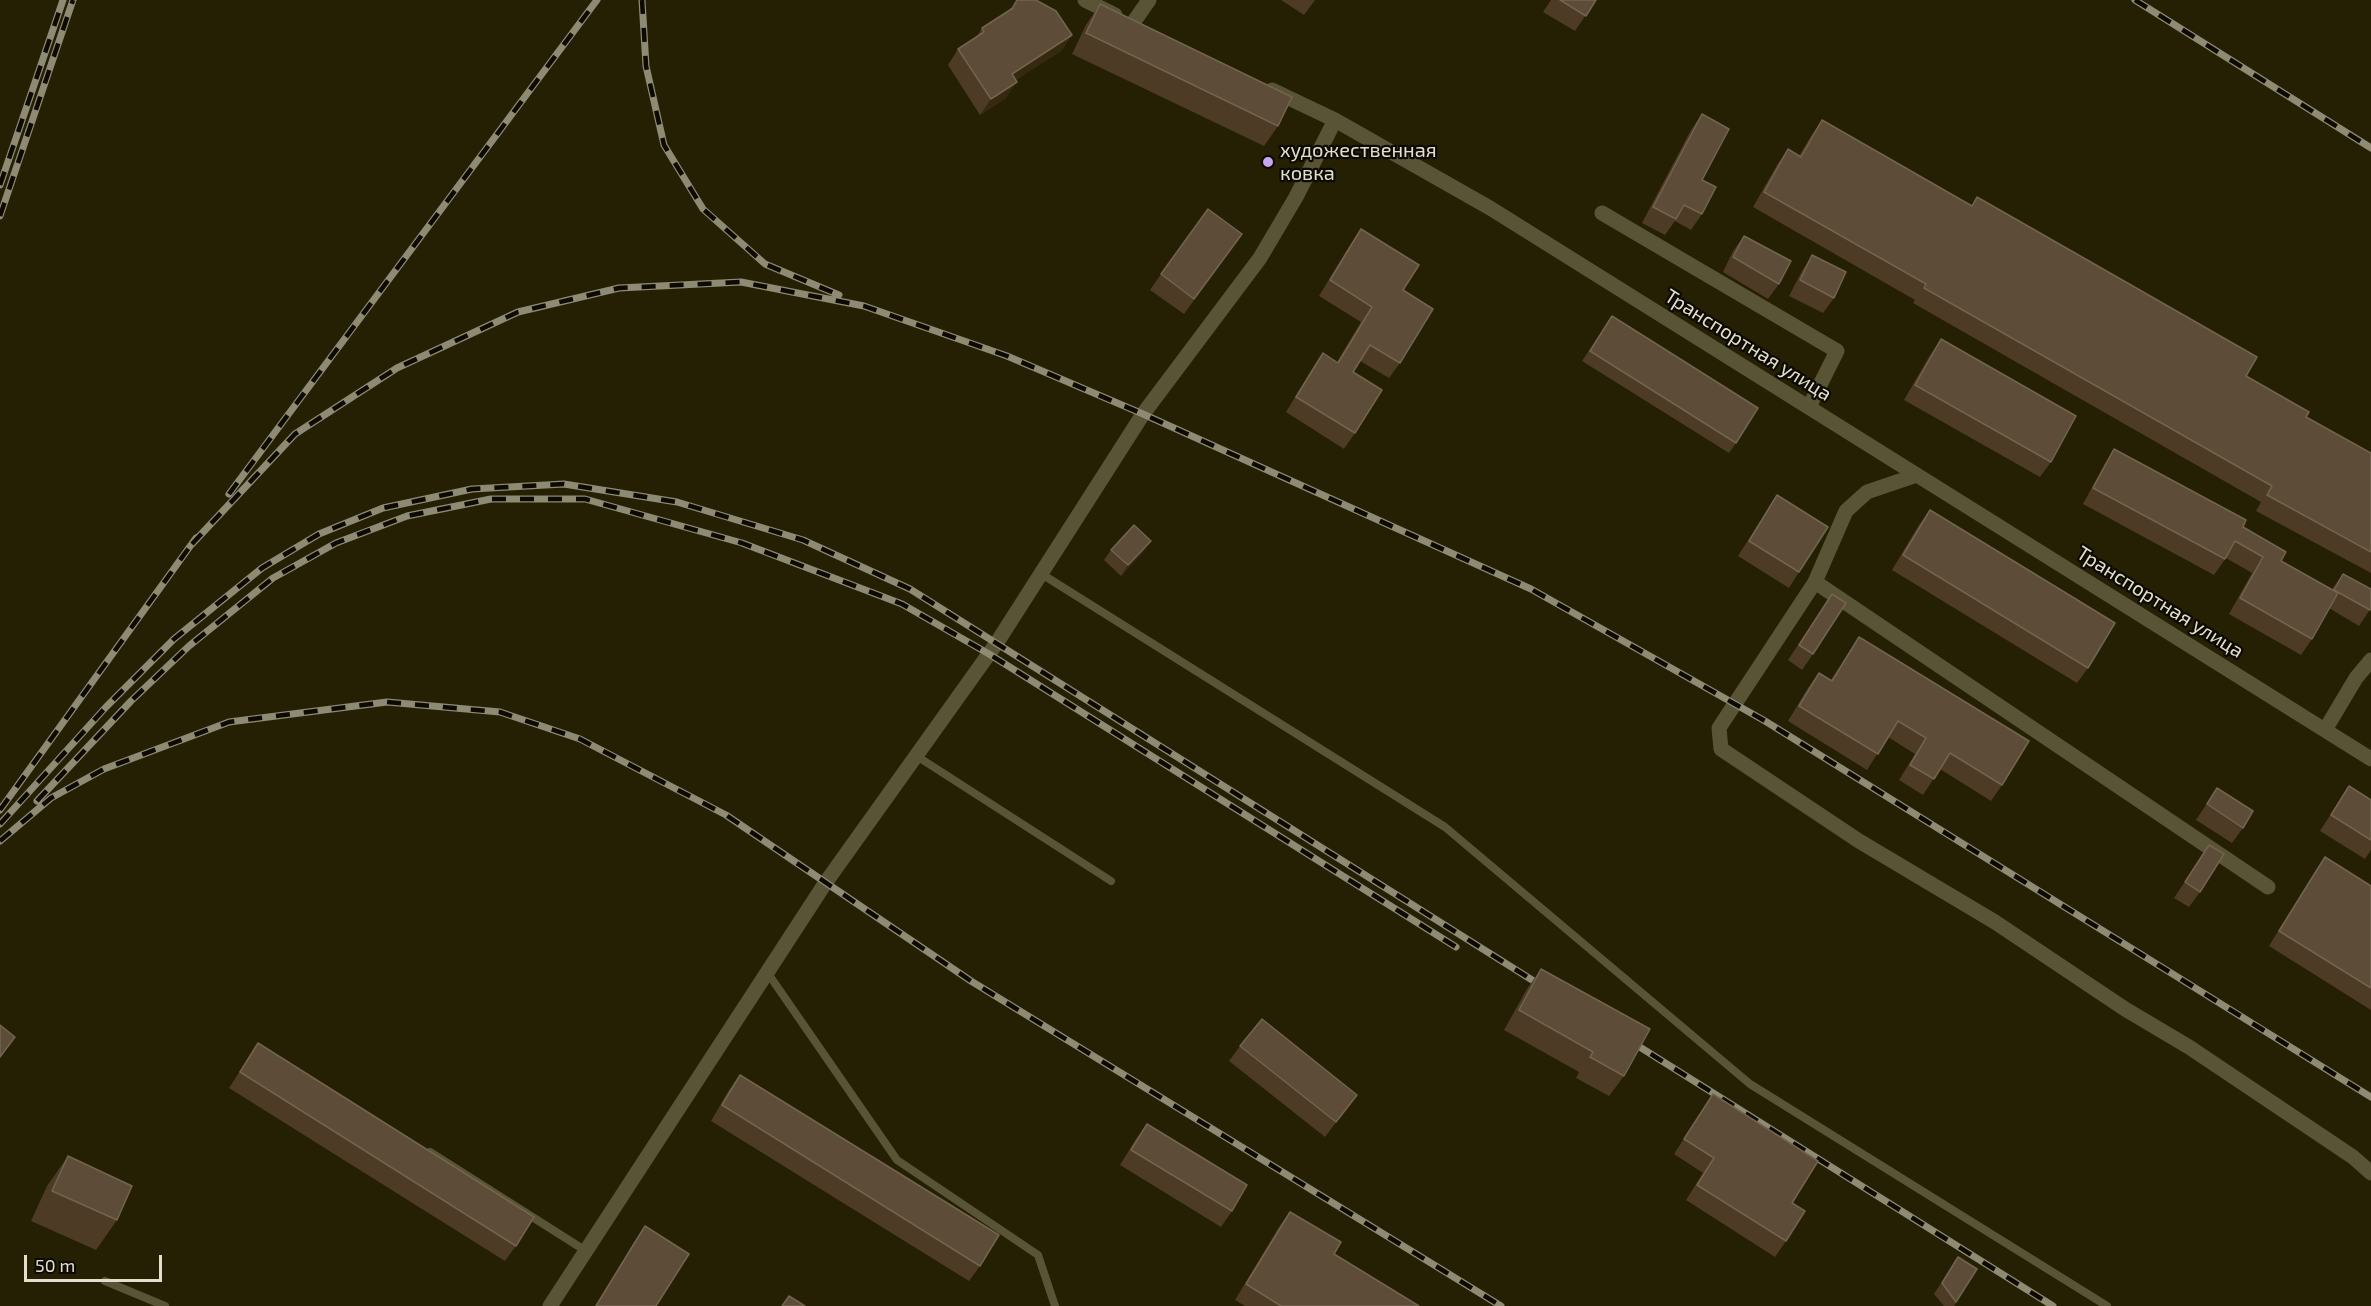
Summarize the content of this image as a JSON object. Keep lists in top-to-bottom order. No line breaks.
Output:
{"streets":{"street":["Транспортная улица"]},"places":["художественная ковка"],"scale_bar":"50 m"}
